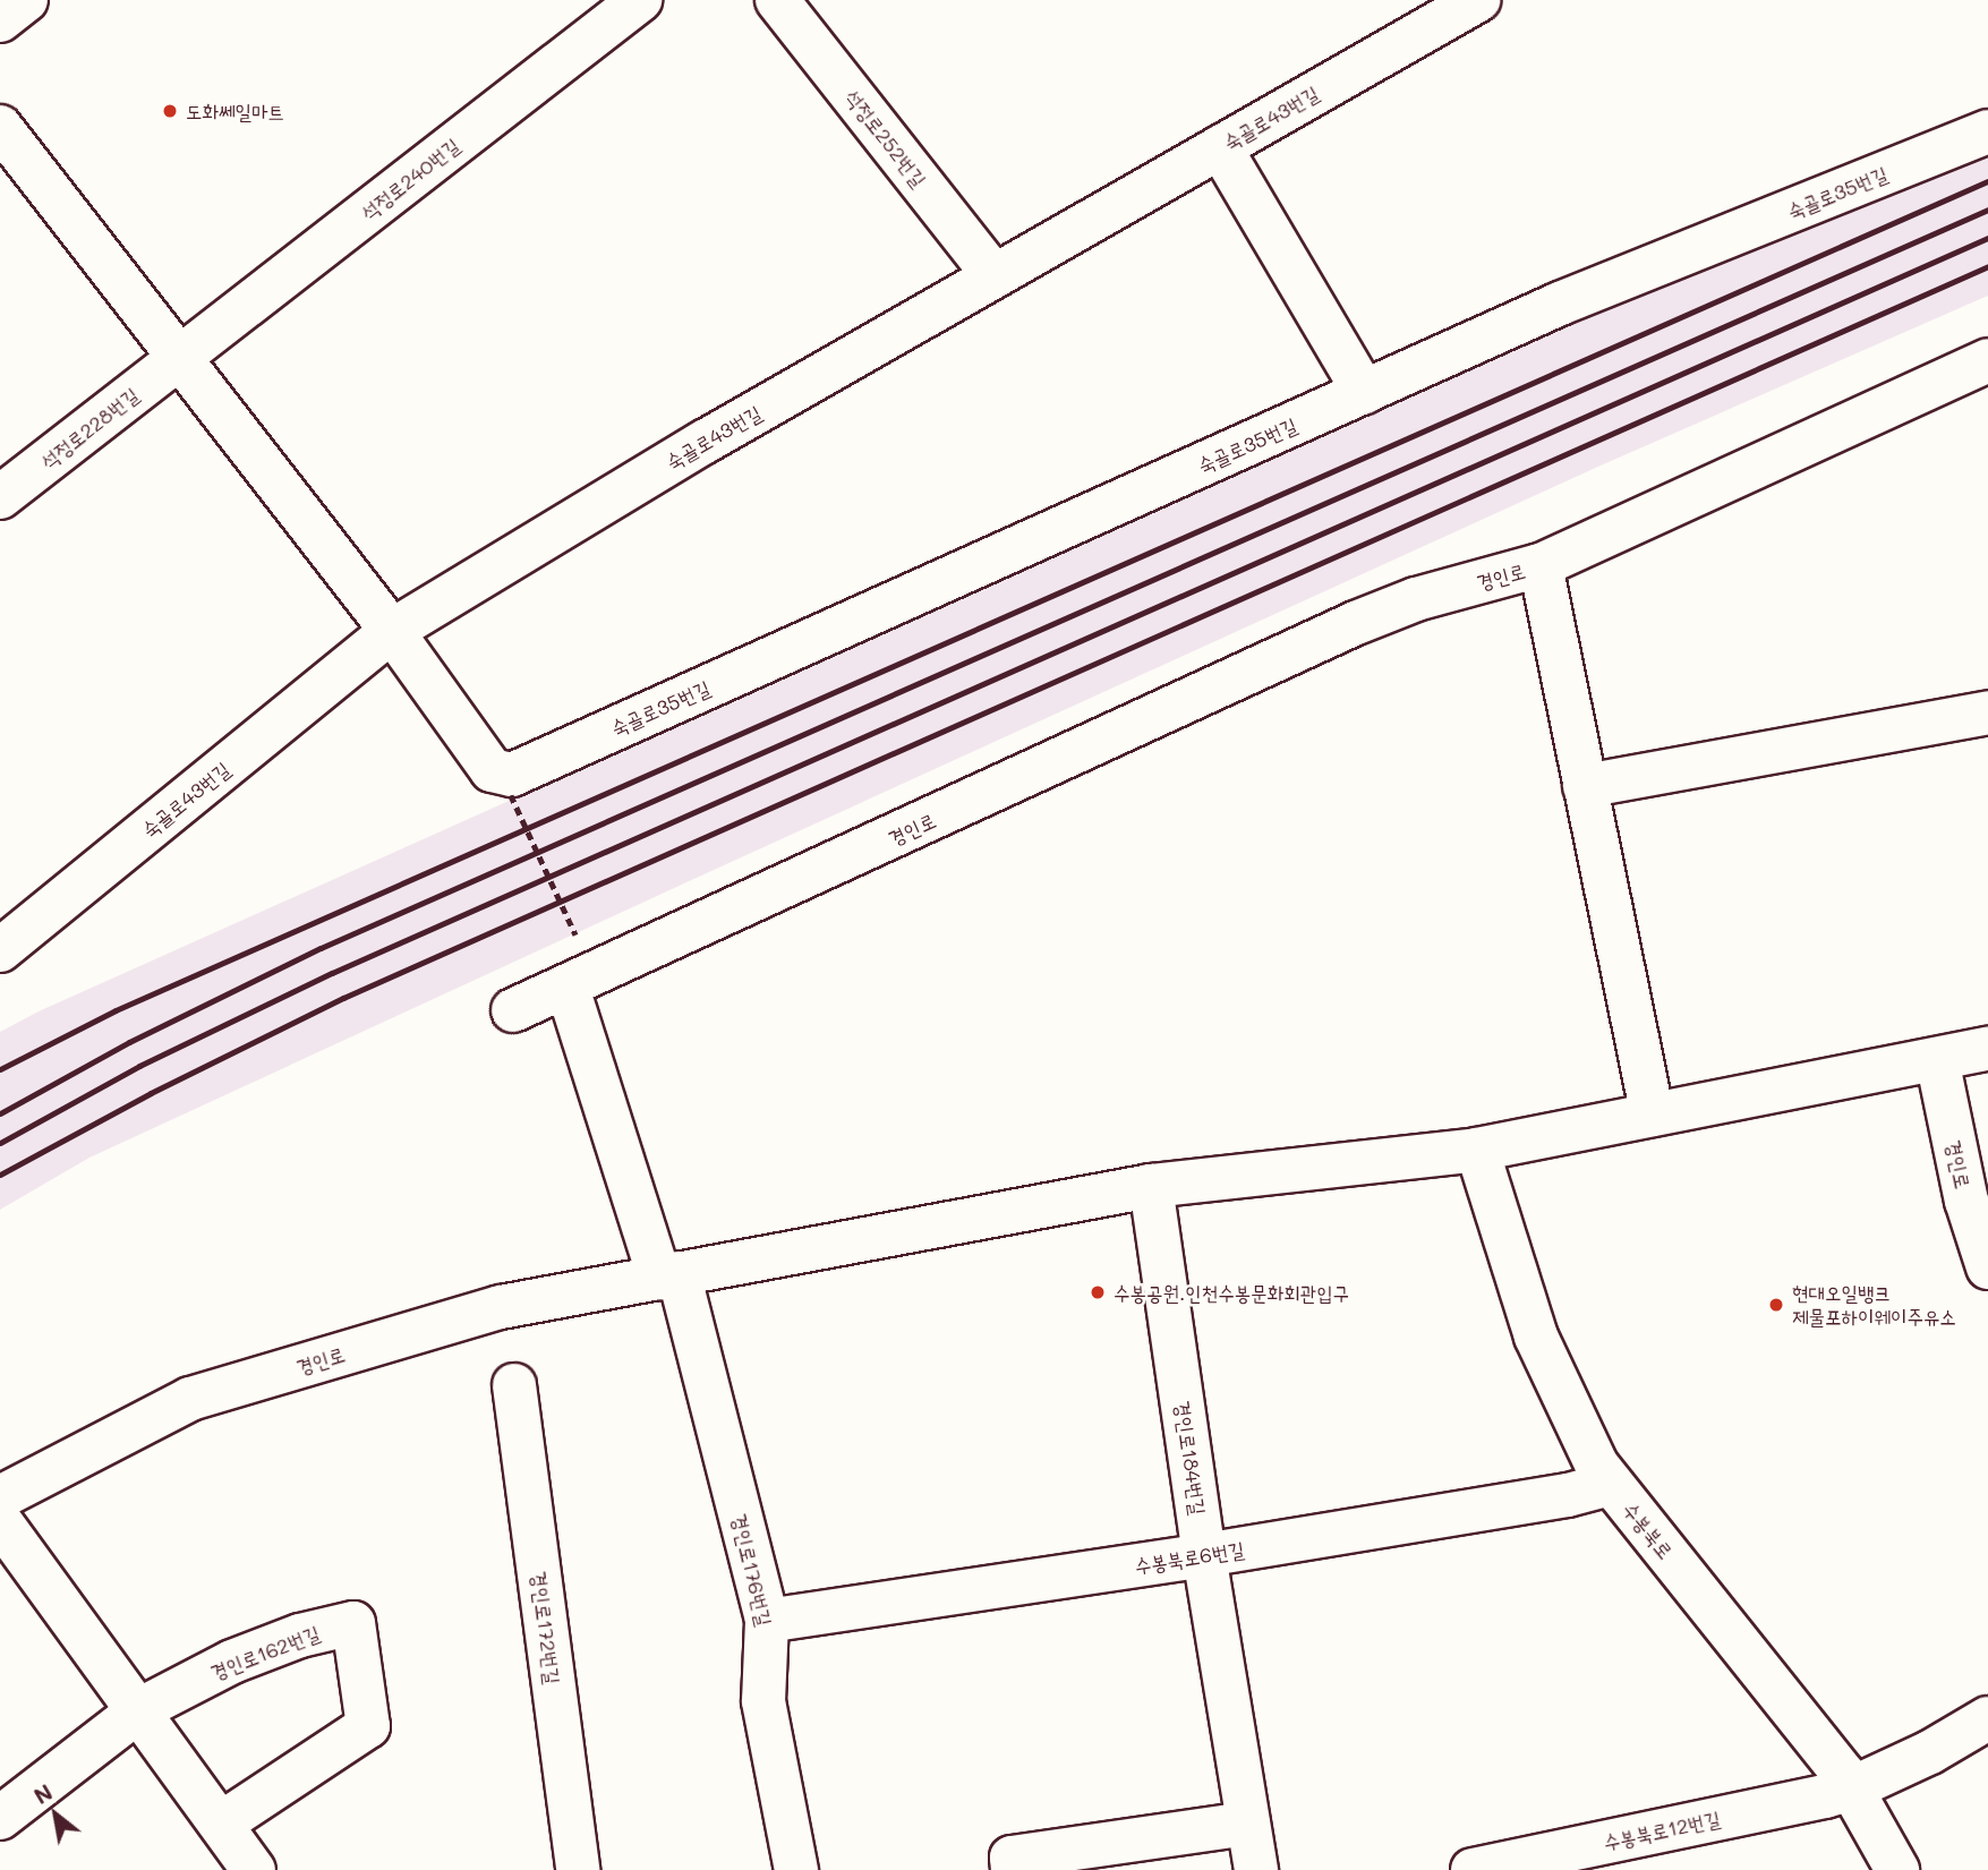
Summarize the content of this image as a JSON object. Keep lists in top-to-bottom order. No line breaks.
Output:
{"streets":{"main road":["숙골로43번길","석정로252번길","석정로240번길","숙골로35번길","석정로228번길","경인로","경인로184번길","수봉북로","수봉북로6번길","경인로176번길","경인로172번길","경인로162번길","수봉북로12번길"]},"crossings":[["숙골로43번길","석정로252번길"],["석정로240번길","석정로228번길"],["경인로","경인로184번길"],["경인로","수봉북로"],["경인로","경인로176번길"],["경인로184번길","수봉북로6번길"],["수봉북로","수봉북로6번길"],["수봉북로","수봉북로12번길"],["수봉북로6번길","경인로176번길"]],"places":["도화쎄일마트","수봉공원.인천수봉문화회관입구","현대오일뱅크 제물포하이웨이주유소"],"north":"top left"}
